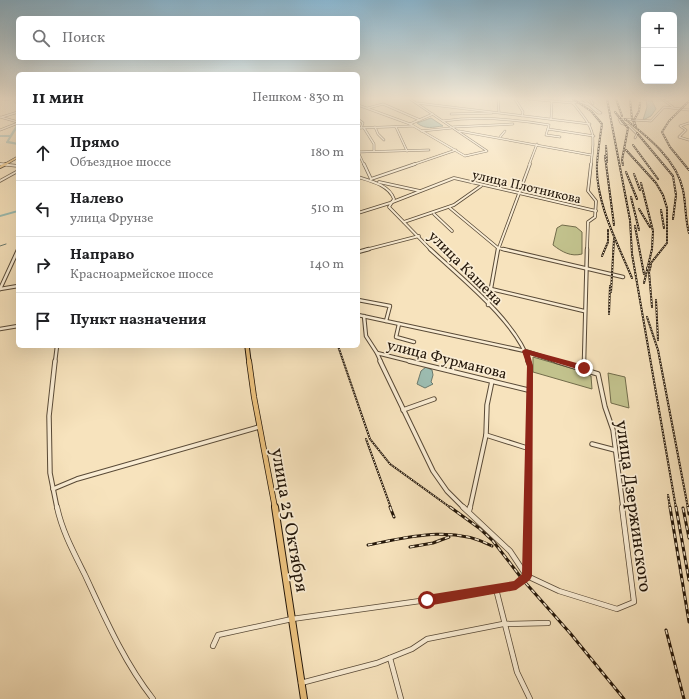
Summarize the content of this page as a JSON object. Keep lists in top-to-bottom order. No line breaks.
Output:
{"streets":{"main road":["улица 25 Октября"],"street":["улица Плотникова","улица Кашена","улица Фурманова","улица Дзержинского"]},"page":{"map_buttons":["+","−"],"search":"Поиск","heading":["11 мин","Пешком · 830 m"],"list":[["Прямо","Объездное шоссе","180 m"],["Налево","улица Фрунзе","510 m"],["Направо","Красноармейское шоссе","140 m"],"Пункт назначения"]}}
